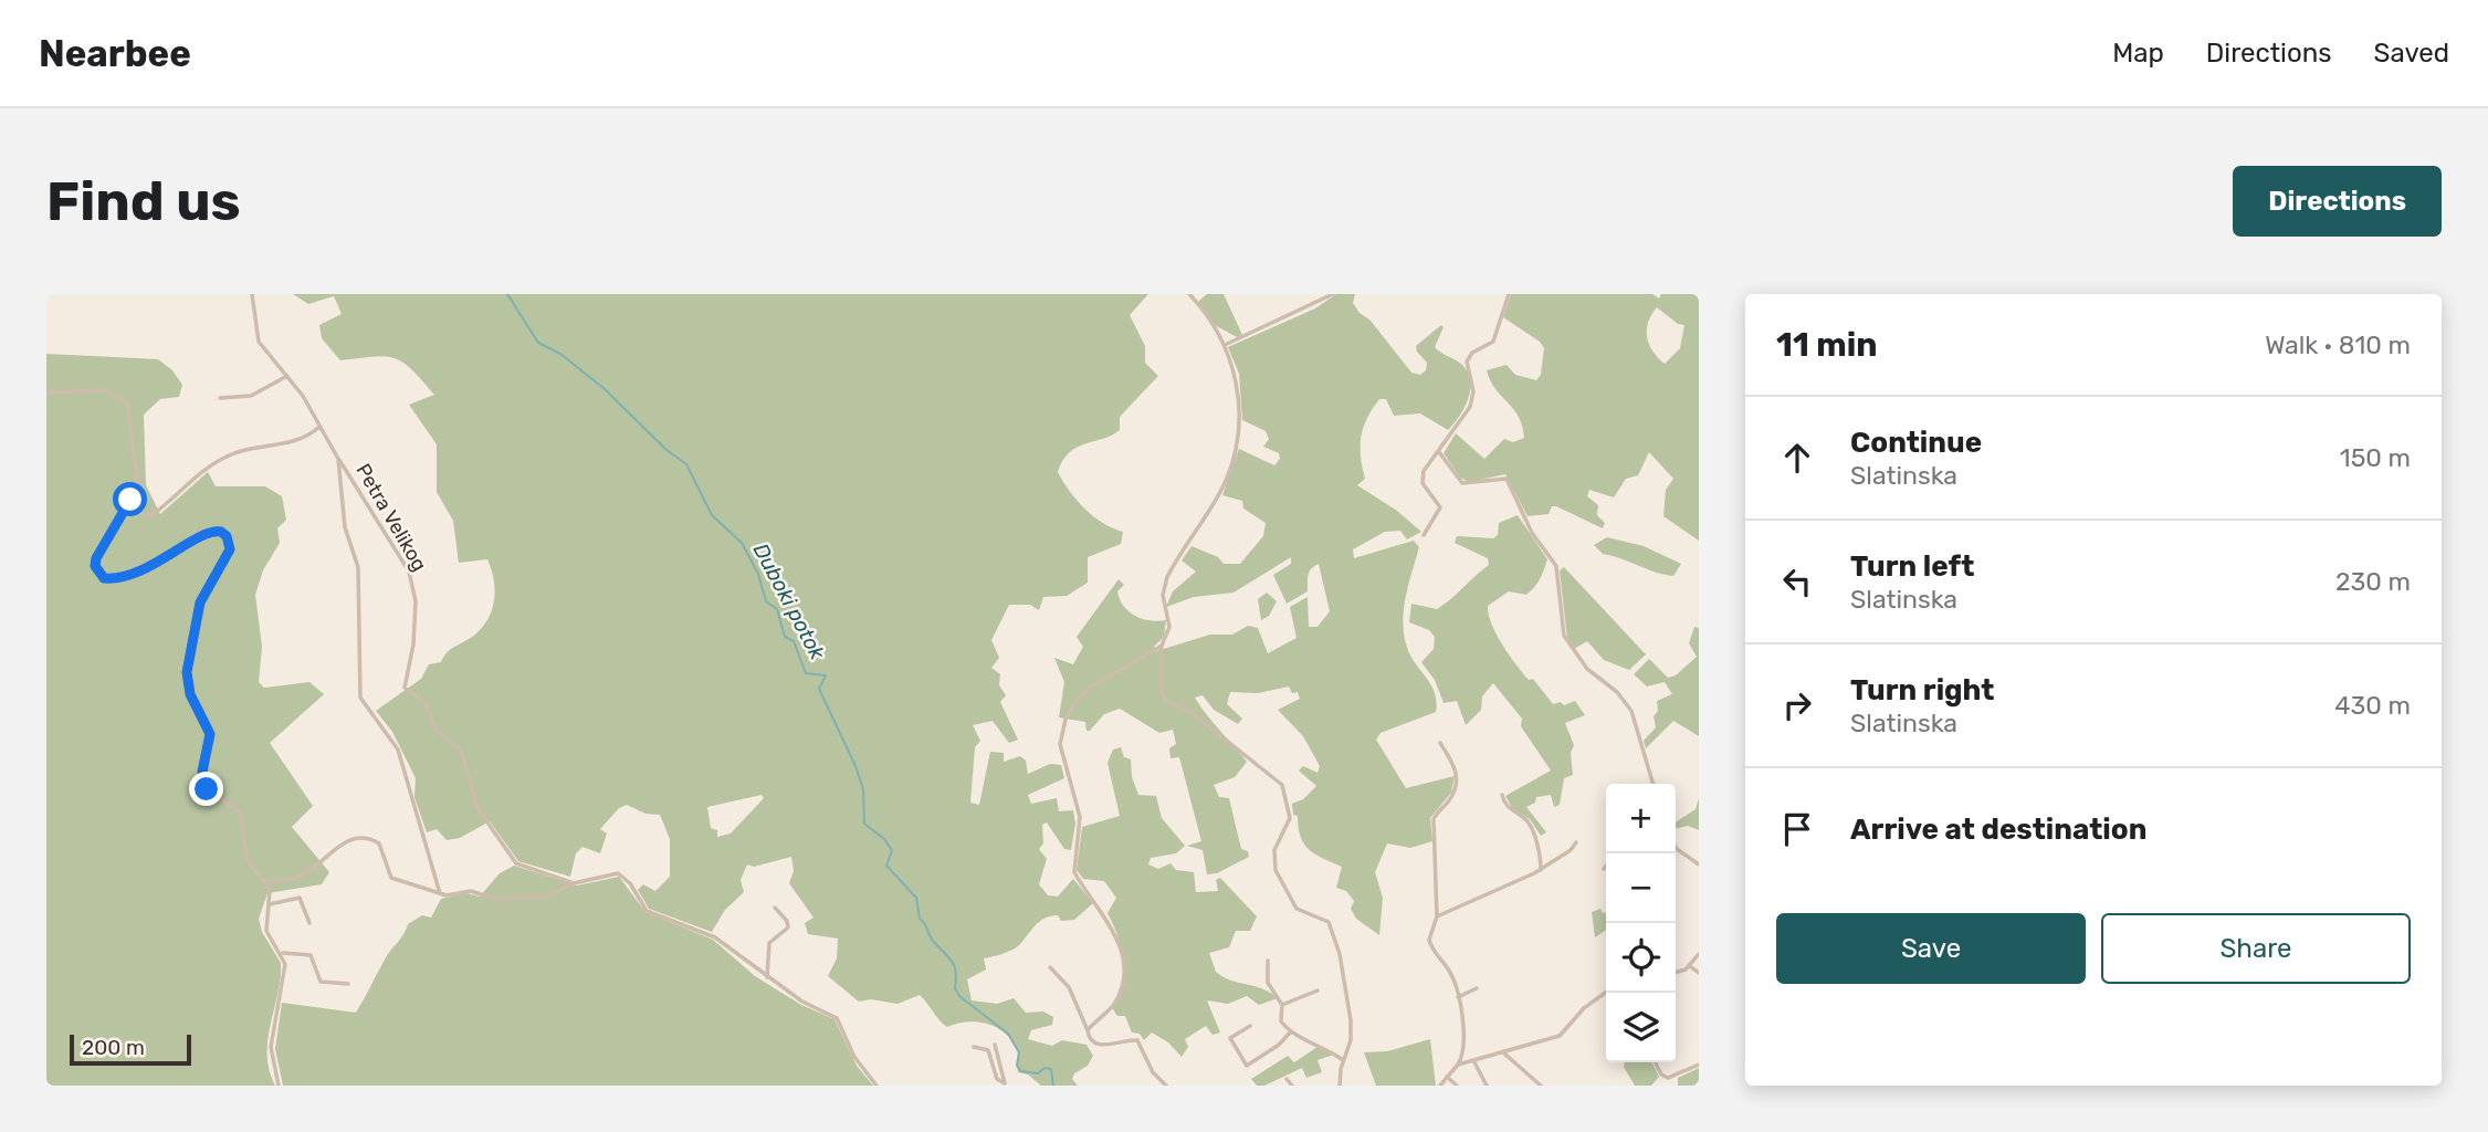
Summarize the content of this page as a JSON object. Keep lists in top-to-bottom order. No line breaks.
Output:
{"streets":{"street":["Petra Velikog"]},"water":["Duboki potok"],"scale_bar":"200 m","page":{"header":"Nearbee","nav":["Map","Directions","Saved"],"buttons":["Directions",["Save","Share"]],"title":"Find us","heading":["11 min","Walk · 810 m"],"list":[["Continue","Slatinska","150 m"],["Turn left","Slatinska","230 m"],["Turn right","Slatinska","430 m"],"Arrive at destination"],"map_buttons":["+","−"],"scale":"200 m"}}
